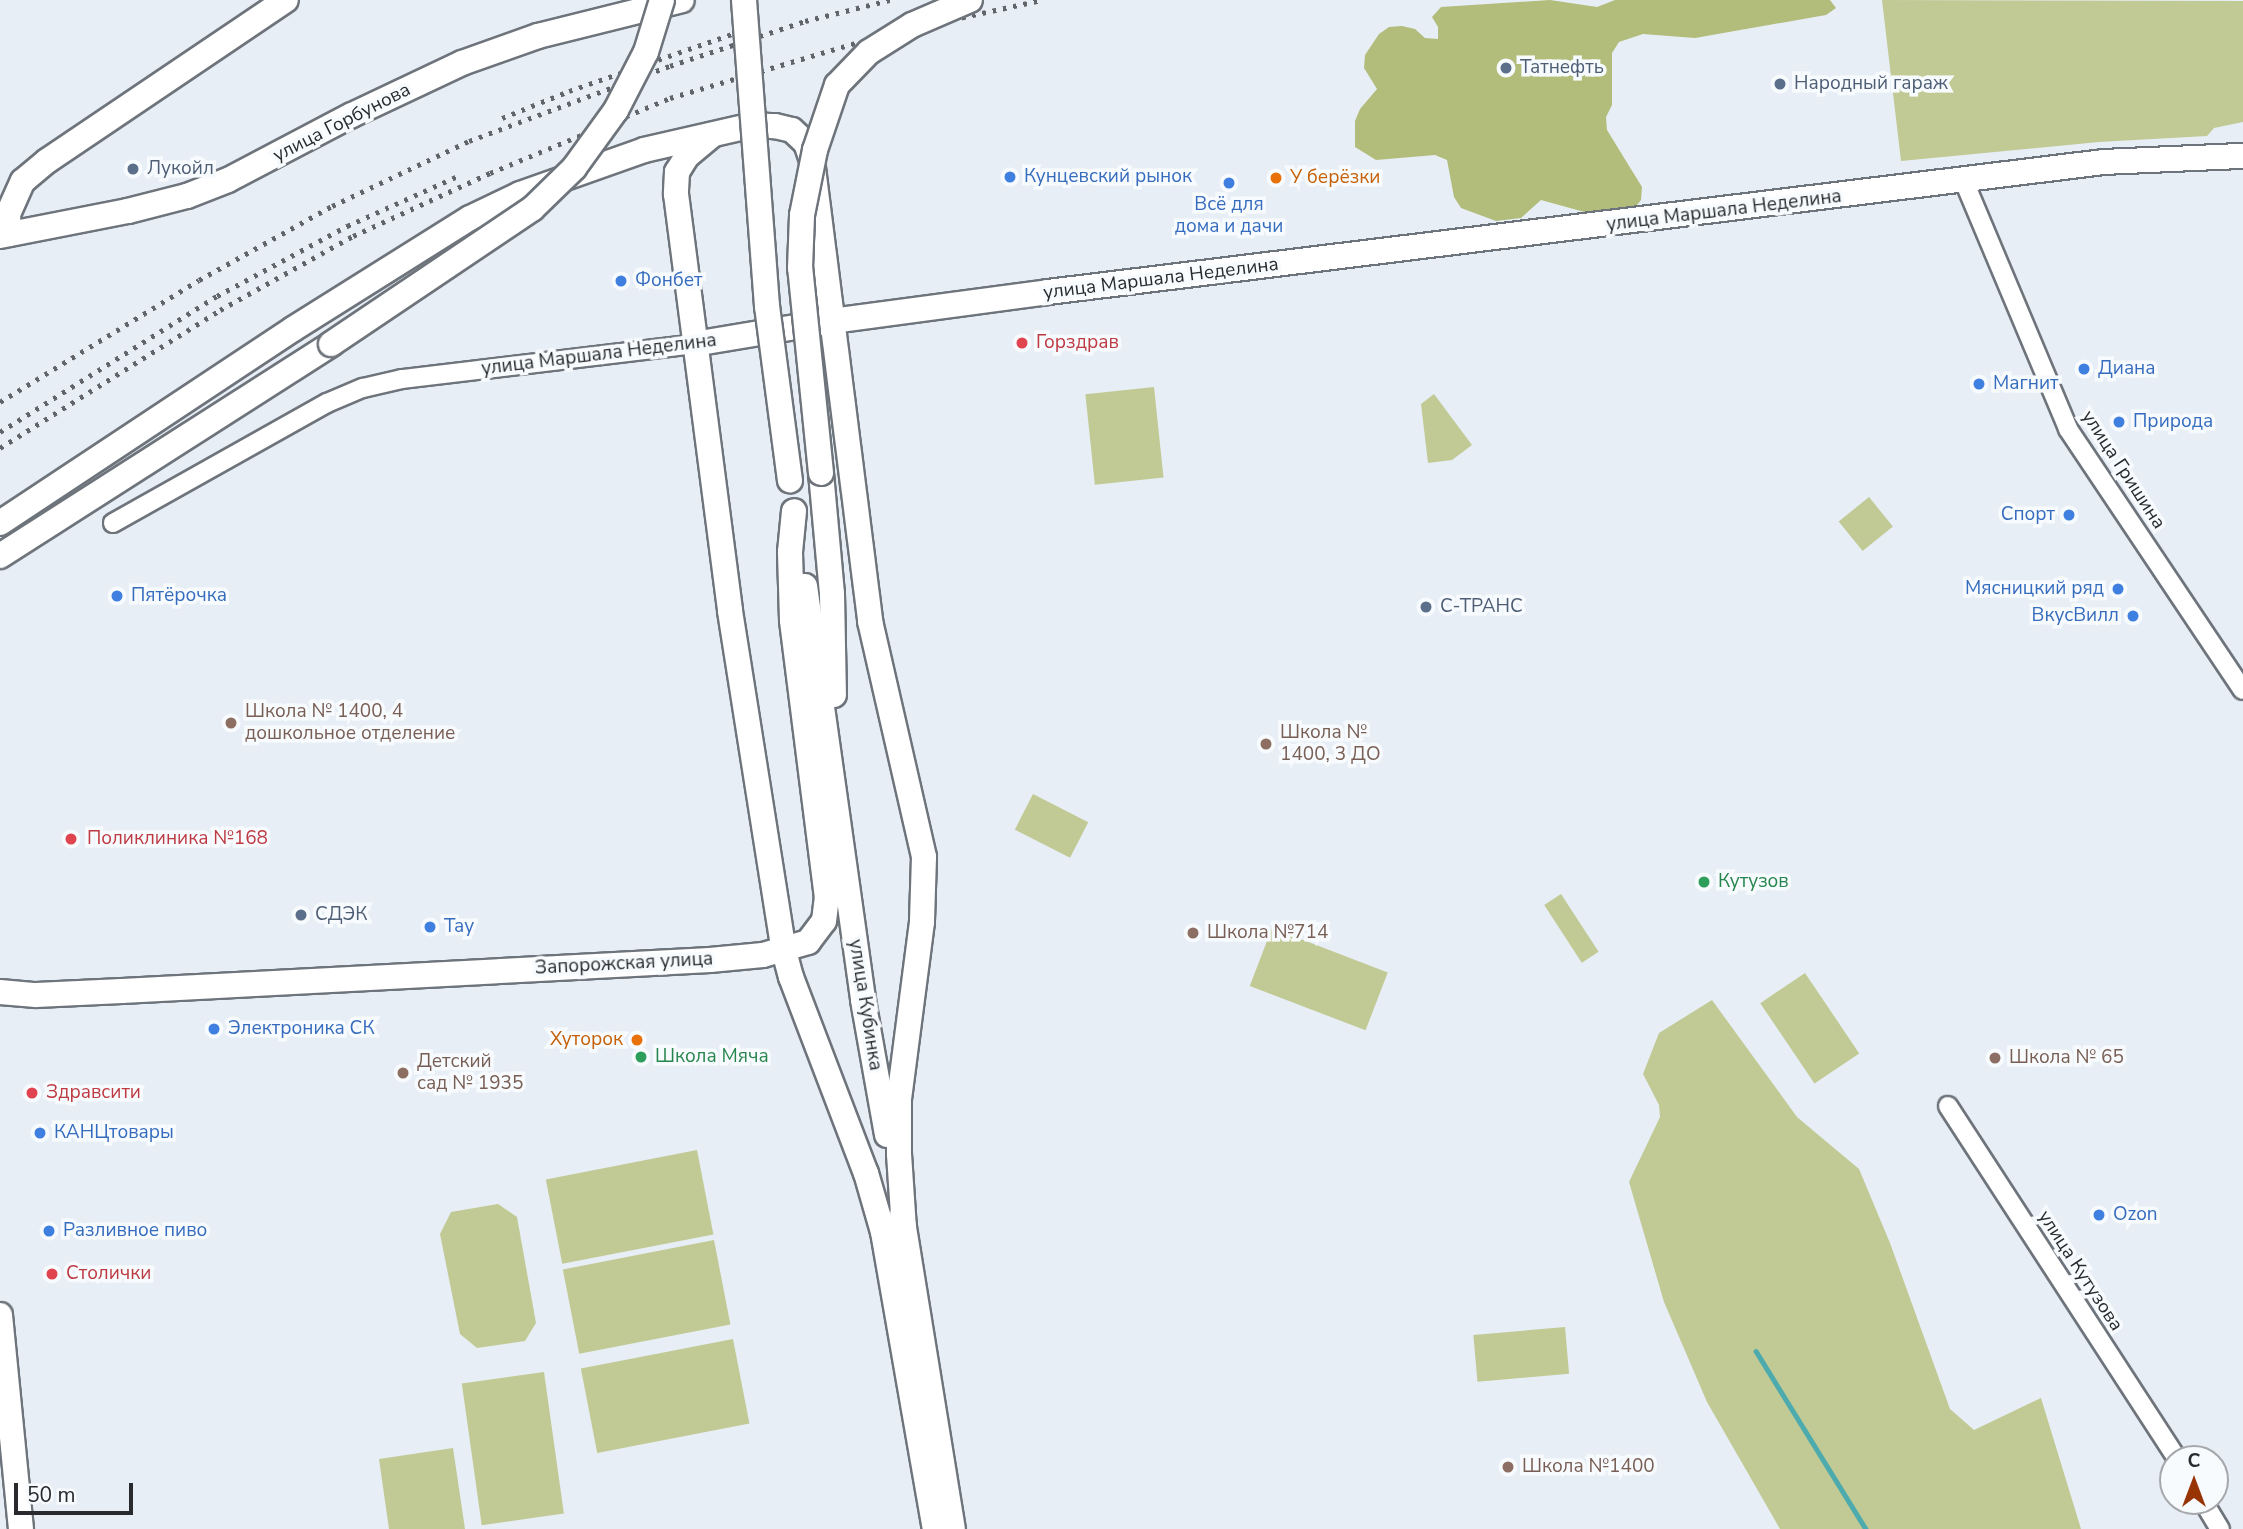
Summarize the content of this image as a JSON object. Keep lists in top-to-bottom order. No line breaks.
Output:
{"streets":{"street":["улица Горбунова","улица Маршала Неделина","улица Гришина","Запорожская улица","улица Кубинка","улица Кутузова"]},"crossings":[["улица Маршала Неделина","улица Гришина"],["Запорожская улица","улица Кубинка"]],"places":["Татнефть","Народный гараж","Лукойл","Кунцевский рынок","У берёзки","Всё для дома и дачи","Фонбет","Горздрав","Диана","Магнит","Природа","Спорт","Мясницкий ряд","Пятёрочка","С-ТРАНС","ВкусВилл","Школа № 1400, 4 дошкольное отделение","Школа № 1400, 3 ДО","Поликлиника №168","Кутузов","СДЭК","Тау","Школа №714","Электроника СК","Хуторок","Школа Мяча","Школа № 65","Детский сад № 1935","Здравсити","КАНЦтовары","Ozon","Разливное пиво","Столички","Школа №1400"],"scale_bar":"50 m","north":"top"}
